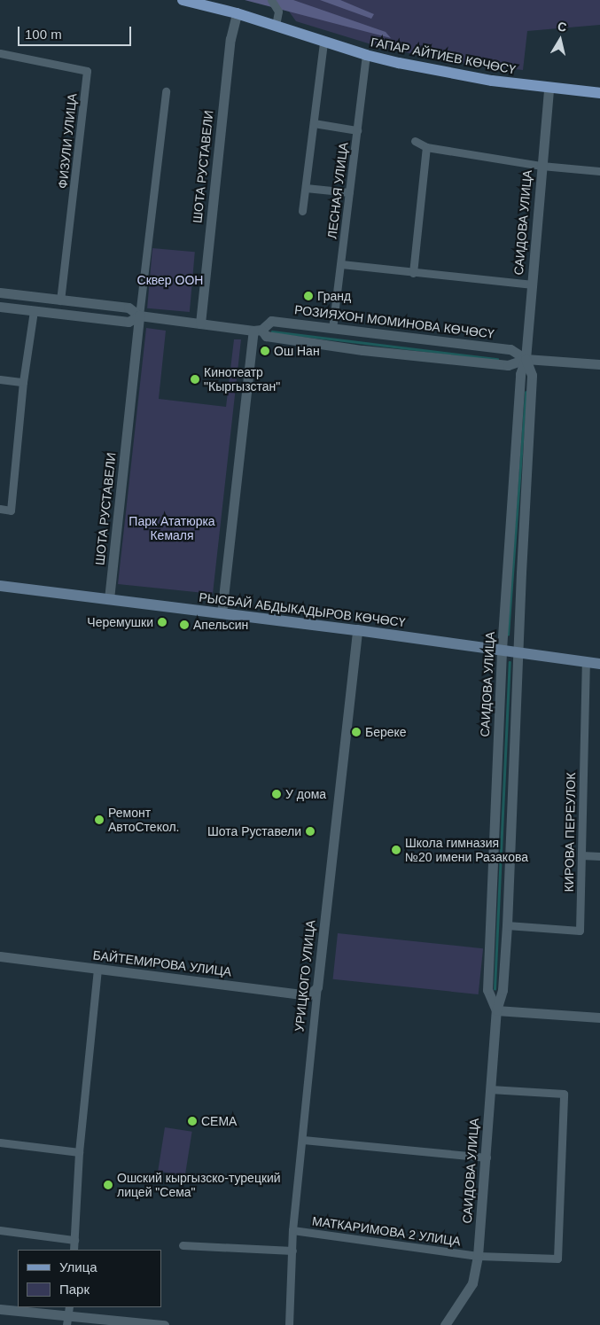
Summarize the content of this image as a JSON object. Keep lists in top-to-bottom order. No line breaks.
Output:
{"streets":{"main road":["ГАПАР АЙТИЕВ КӨЧӨСҮ","РЫСБАЙ АБДЫКАДЫРОВ КӨЧӨСҮ"],"street":["ФИЗУЛИ УЛИЦА","ШОТА РУСТАВЕЛИ","ЛЕСНАЯ УЛИЦА","САИДОВА УЛИЦА","РОЗИЯХОН МОМИНОВА КӨЧӨСҮ","КИРОВА ПЕРЕУЛОК","БАЙТЕМИРОВА УЛИЦА","УРИЦКОГО УЛИЦА","МАТКАРИМОВА 2 УЛИЦА"]},"crossings":[["ГАПАР АЙТИЕВ КӨЧӨСҮ","ШОТА РУСТАВЕЛИ"],["ГАПАР АЙТИЕВ КӨЧӨСҮ","ЛЕСНАЯ УЛИЦА"],["ГАПАР АЙТИЕВ КӨЧӨСҮ","САИДОВА УЛИЦА"],["ФИЗУЛИ УЛИЦА","РОЗИЯХОН МОМИНОВА КӨЧӨСҮ"],["ШОТА РУСТАВЕЛИ","РОЗИЯХОН МОМИНОВА КӨЧӨСҮ"],["ШОТА РУСТАВЕЛИ","РЫСБАЙ АБДЫКАДЫРОВ КӨЧӨСҮ"],["ЛЕСНАЯ УЛИЦА","РОЗИЯХОН МОМИНОВА КӨЧӨСҮ"],["САИДОВА УЛИЦА","РОЗИЯХОН МОМИНОВА КӨЧӨСҮ"],["САИДОВА УЛИЦА","РЫСБАЙ АБДЫКАДЫРОВ КӨЧӨСҮ"],["САИДОВА УЛИЦА","КИРОВА ПЕРЕУЛОК"],["САИДОВА УЛИЦА","МАТКАРИМОВА 2 УЛИЦА"],["РЫСБАЙ АБДЫКАДЫРОВ КӨЧӨСҮ","КИРОВА ПЕРЕУЛОК"],["РЫСБАЙ АБДЫКАДЫРОВ КӨЧӨСҮ","УРИЦКОГО УЛИЦА"],["БАЙТЕМИРОВА УЛИЦА","УРИЦКОГО УЛИЦА"],["УРИЦКОГО УЛИЦА","МАТКАРИМОВА 2 УЛИЦА"]],"parks":["Сквер ООН","Парк Ататюрка Кемаля"],"places":["Гранд","Ош Нан","Кинотеатр \"Кыргызстан\"","Черемушки","Апельсин","Береке","У дома","Ремонт АвтоСтекол.","Шота Руставели","Школа гимназия №20 имени Разакова","СЕМА","Ошский кыргызско-турецкий лицей \"Сема\""],"legend":["Улица","Парк"],"scale_bar":"100 m","north":"top"}
